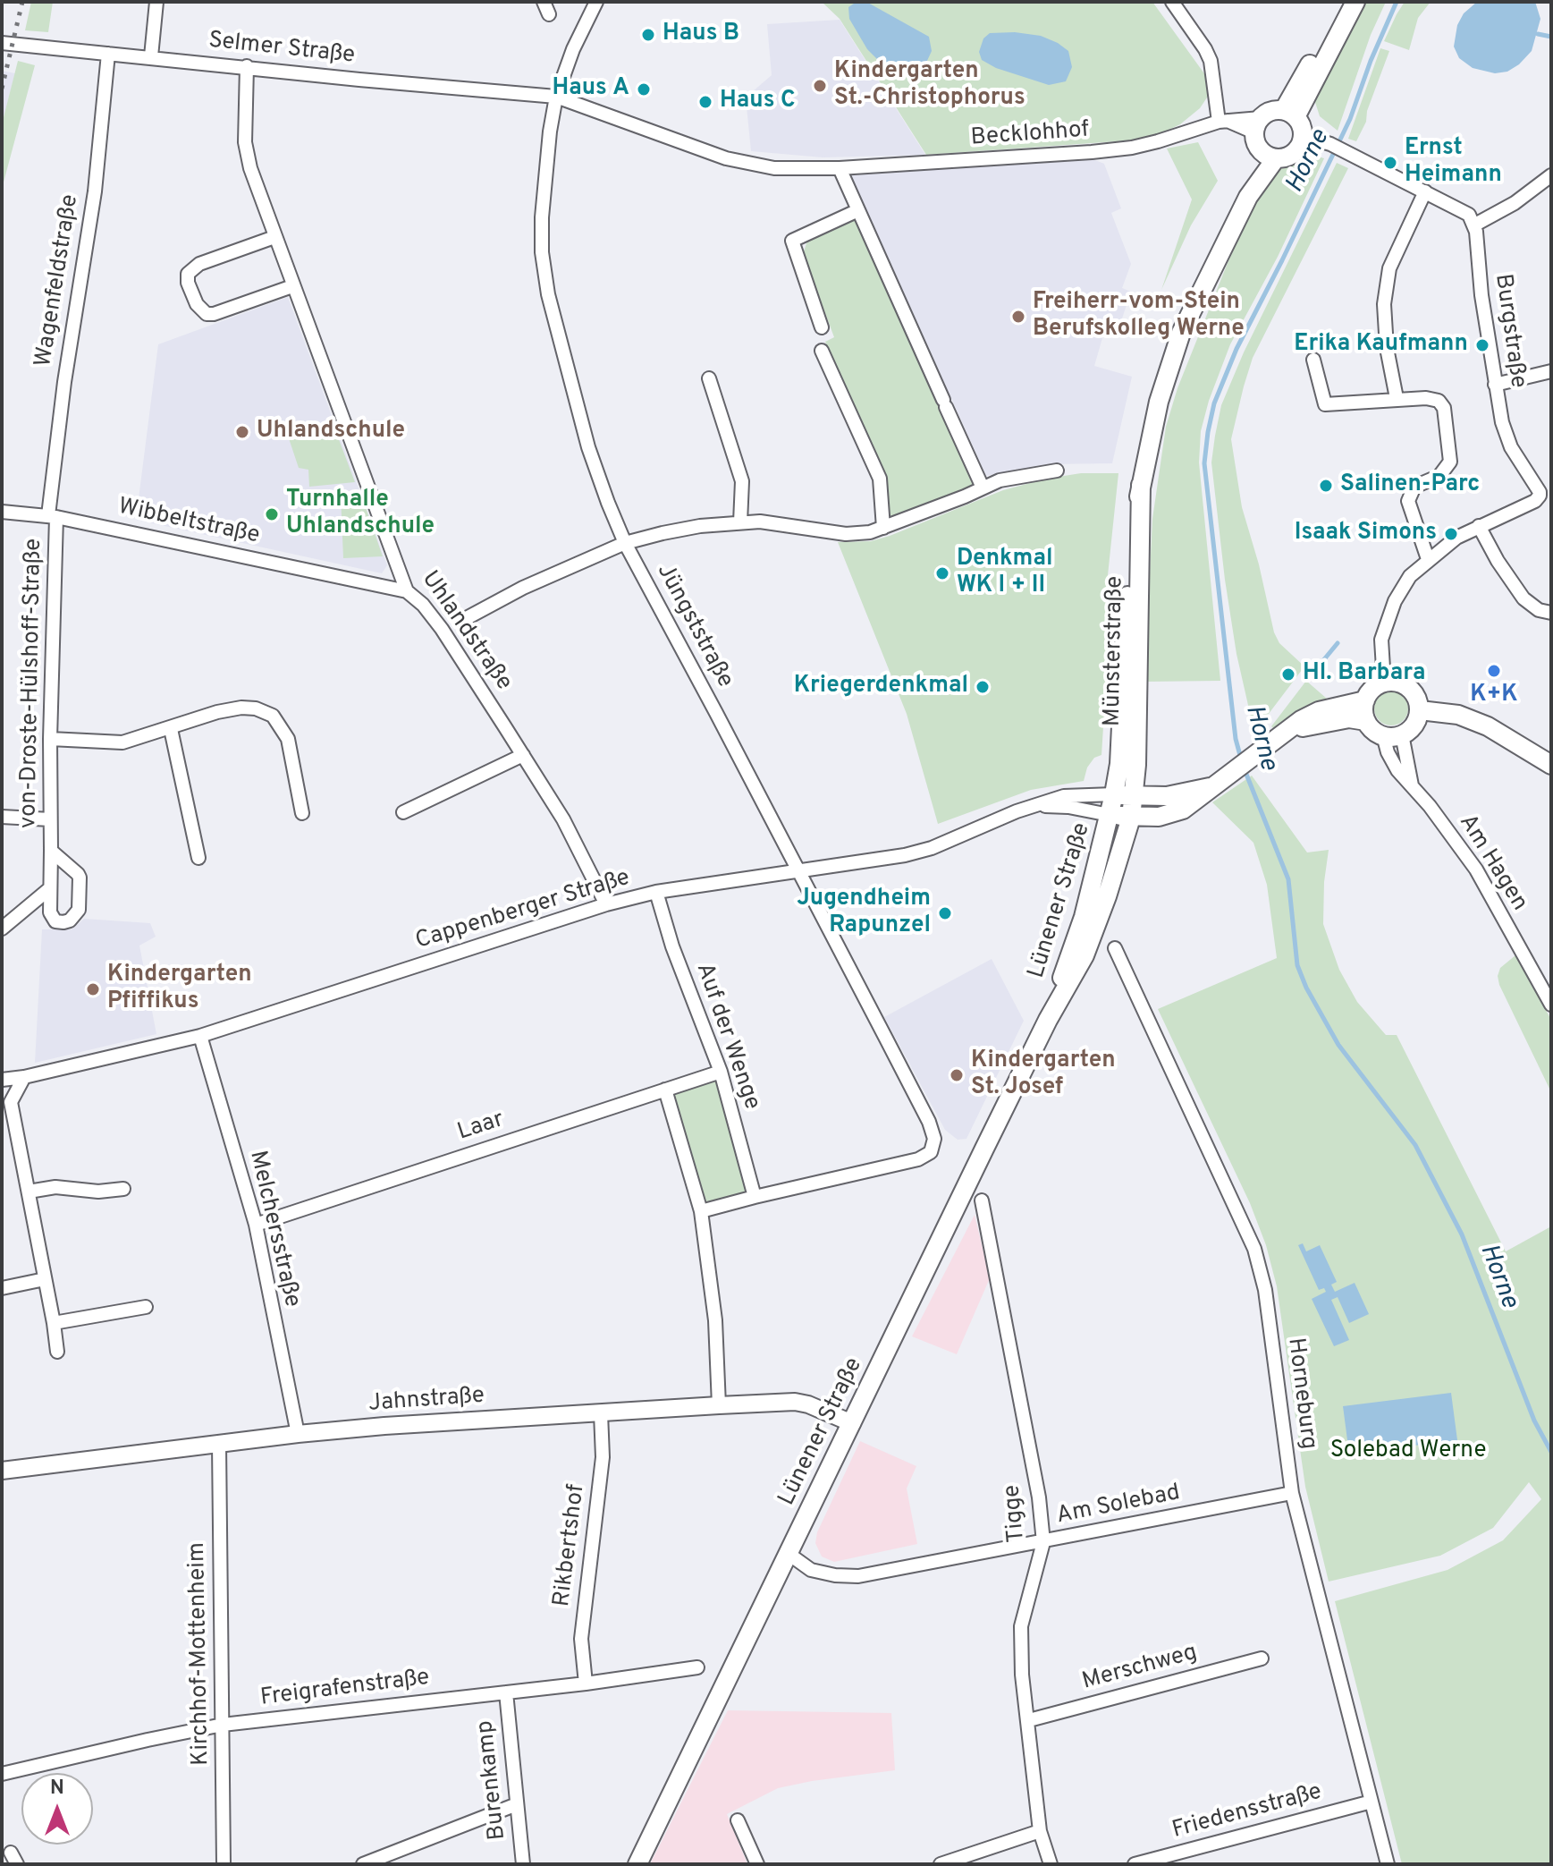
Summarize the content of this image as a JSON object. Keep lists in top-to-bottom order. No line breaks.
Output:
{"streets":{"main road":["Münsterstraße","Lünener Straße"],"street":["Selmer Straße","Becklohhof","Wagenfeldstraße","Burgstraße","Wibbeltstraße","Jüngststraße","Uhlandstraße","von-Droste-Hülshoff-Straße","Am Hagen","Cappenberger Straße","Auf der Wenge","Laar","Melchersstraße","Horneburg","Jahnstraße","Am Solebad","Tigge","Rikbertshof","Kirchhof-Mottenheim","Merschweg","Freigrafenstraße","Burenkamp","Friedensstraße"]},"crossings":[["Selmer Straße","Becklohhof"],["Selmer Straße","Wagenfeldstraße"],["Selmer Straße","Jüngststraße"],["Selmer Straße","Uhlandstraße"],["Becklohhof","Jüngststraße"],["Becklohhof","Münsterstraße"],["Wagenfeldstraße","Wibbeltstraße"],["Wagenfeldstraße","von-Droste-Hülshoff-Straße"],["Wibbeltstraße","Uhlandstraße"],["Wibbeltstraße","von-Droste-Hülshoff-Straße"],["Jüngststraße","Cappenberger Straße"],["Jüngststraße","Auf der Wenge"],["Uhlandstraße","Cappenberger Straße"],["Münsterstraße","Lünener Straße"],["Münsterstraße","Cappenberger Straße"],["Lünener Straße","Cappenberger Straße"],["Lünener Straße","Jahnstraße"],["Lünener Straße","Am Solebad"],["Cappenberger Straße","Auf der Wenge"],["Cappenberger Straße","Melchersstraße"],["Auf der Wenge","Laar"],["Laar","Melchersstraße"],["Melchersstraße","Jahnstraße"],["Horneburg","Am Solebad"],["Horneburg","Friedensstraße"],["Jahnstraße","Rikbertshof"],["Jahnstraße","Kirchhof-Mottenheim"],["Am Solebad","Tigge"],["Tigge","Merschweg"],["Rikbertshof","Freigrafenstraße"],["Kirchhof-Mottenheim","Freigrafenstraße"],["Freigrafenstraße","Burenkamp"]],"water":["Horne"],"parks":["Solebad Werne"],"places":["Haus B","Kindergarten St.-Christophorus","Haus A","Haus C","Ernst Heimann","Freiherr-vom-Stein Berufskolleg Werne","Erika Kaufmann","Uhlandschule","Salinen-Parc","Turnhalle Uhlandschule","Isaak Simons","Denkmal WK I + II","K+K","Hl. Barbara","Kriegerdenkmal","Jugendheim Rapunzel","Kindergarten Pfiffikus","Kindergarten St. Josef"],"north":"top"}
